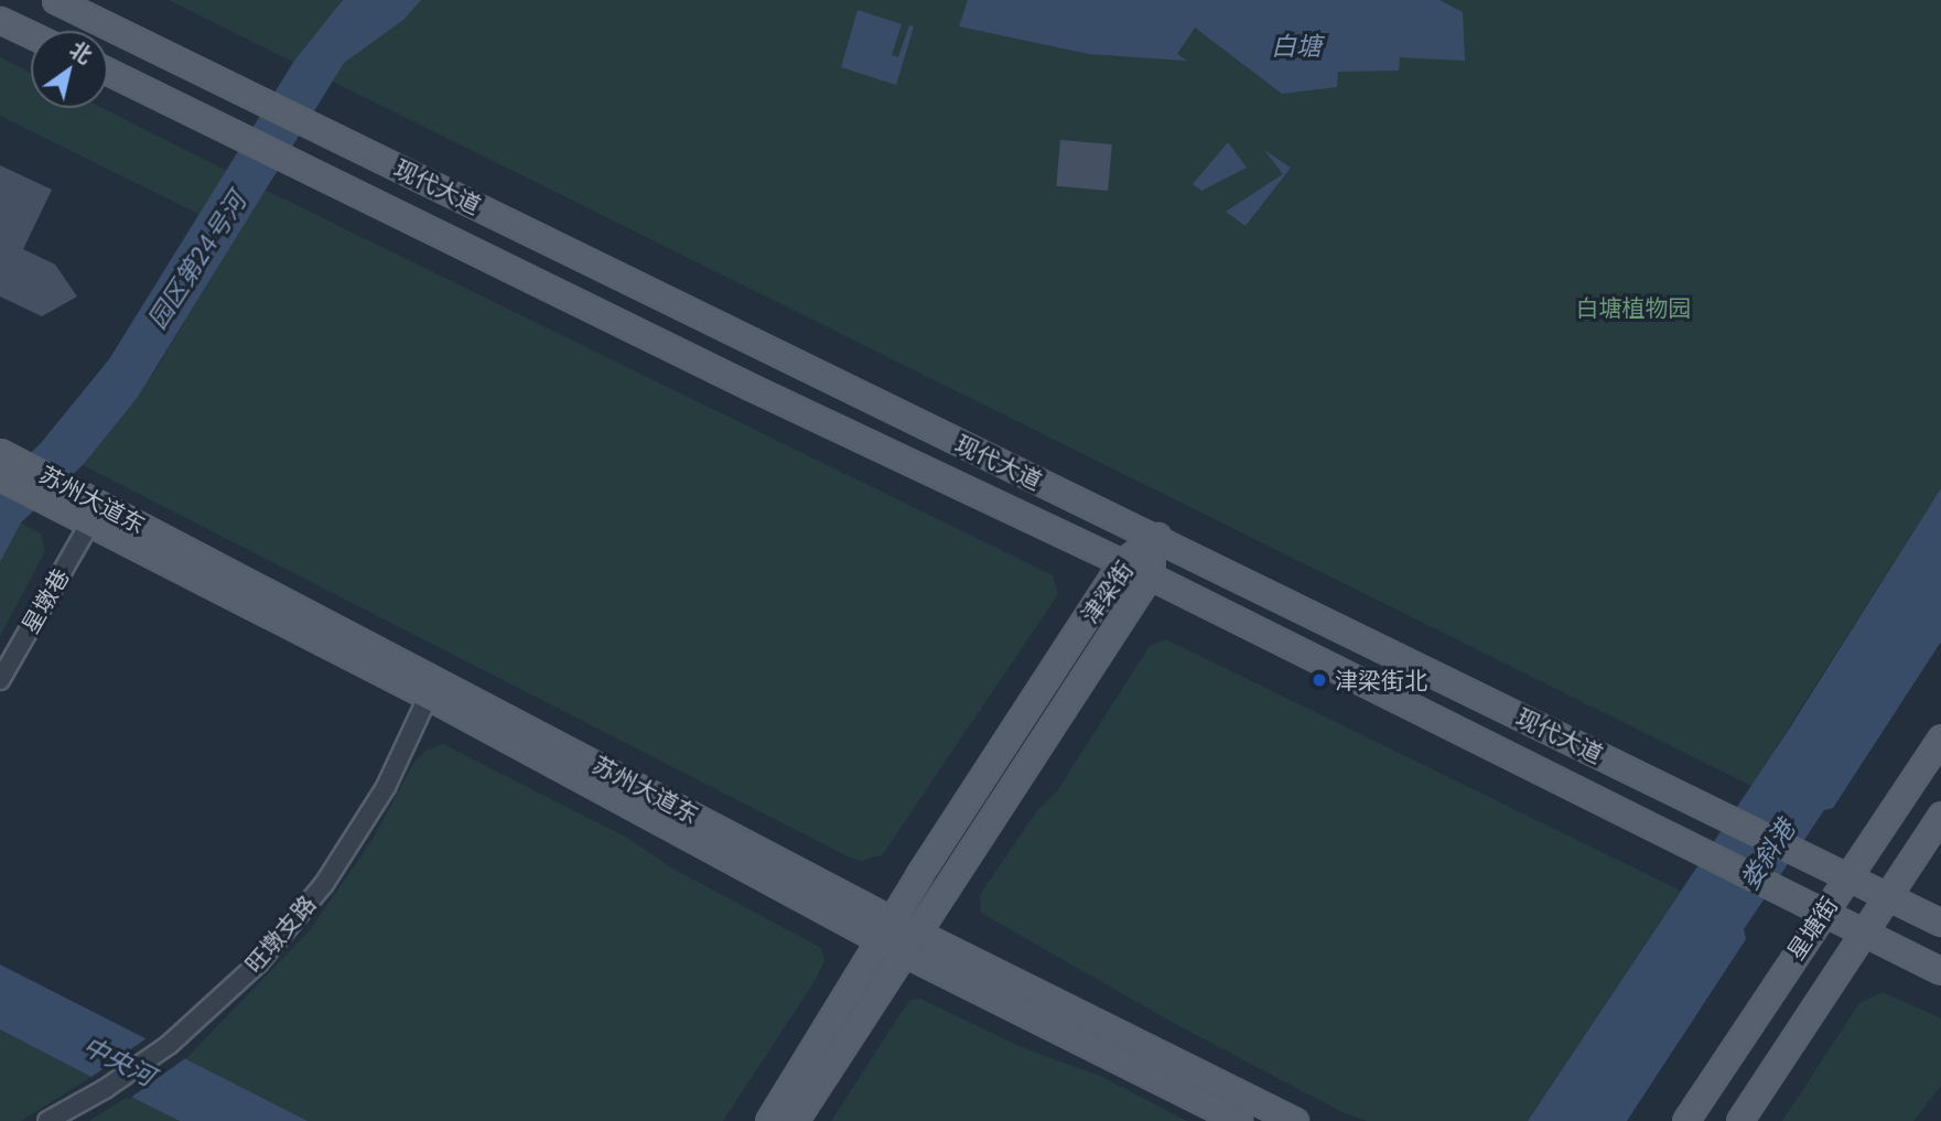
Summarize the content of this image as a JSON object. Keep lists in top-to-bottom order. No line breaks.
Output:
{"streets":{"main road":["现代大道","苏州大道东","津梁街","星塘街"],"street":["星墩巷","旺墩支路"]},"crossings":[["现代大道","津梁街"],["现代大道","星塘街"],["苏州大道东","津梁街"],["苏州大道东","星墩巷"],["苏州大道东","旺墩支路"]],"water":["白塘","园区第24号河","娄斜港","中央河"],"parks":["白塘植物园"],"places":["津梁街北"],"north":"top right"}
